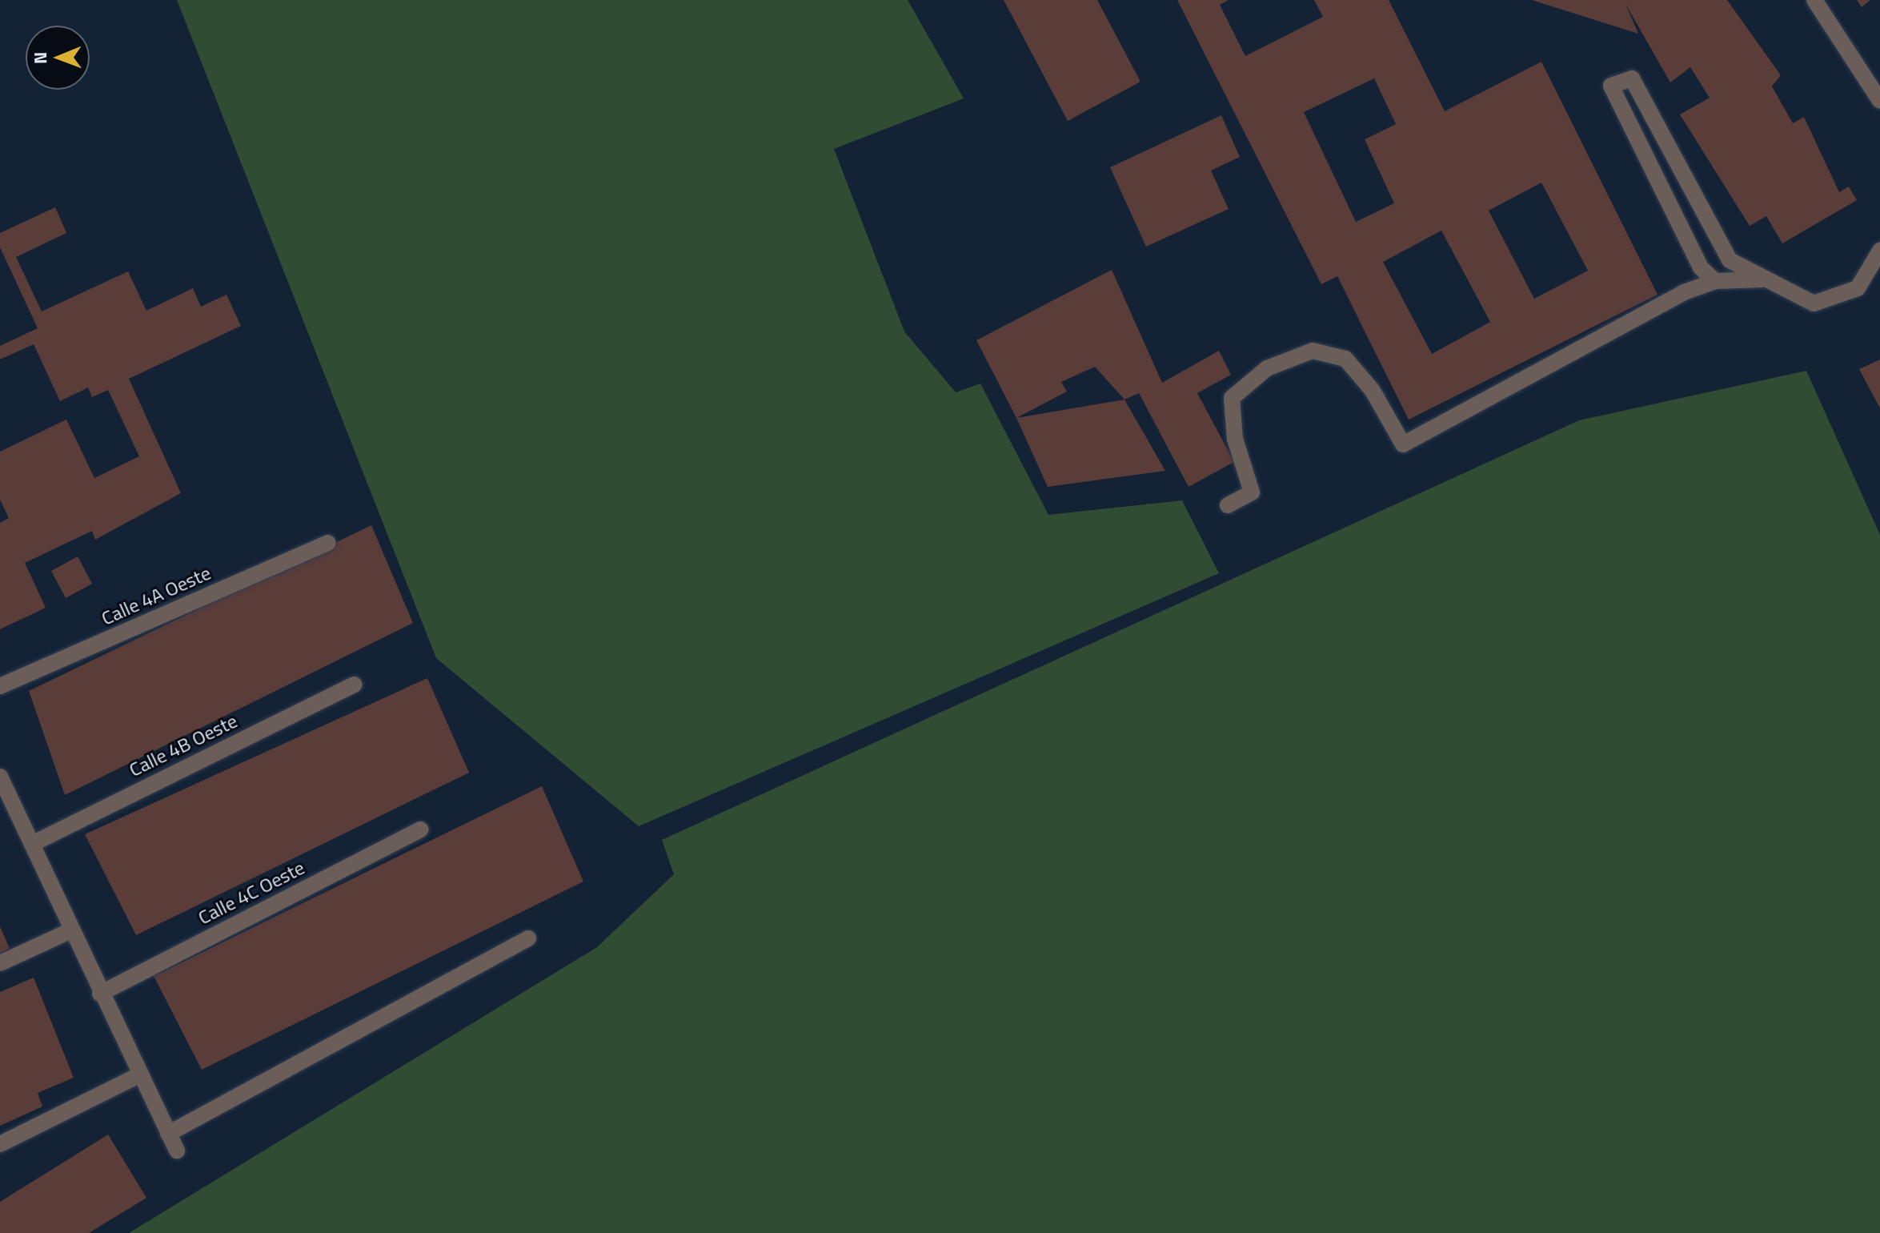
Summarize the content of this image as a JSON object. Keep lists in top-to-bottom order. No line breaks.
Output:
{"streets":{"street":["Calle 4A Oeste","Calle 4B Oeste","Calle 4C Oeste"]},"north":"left"}
